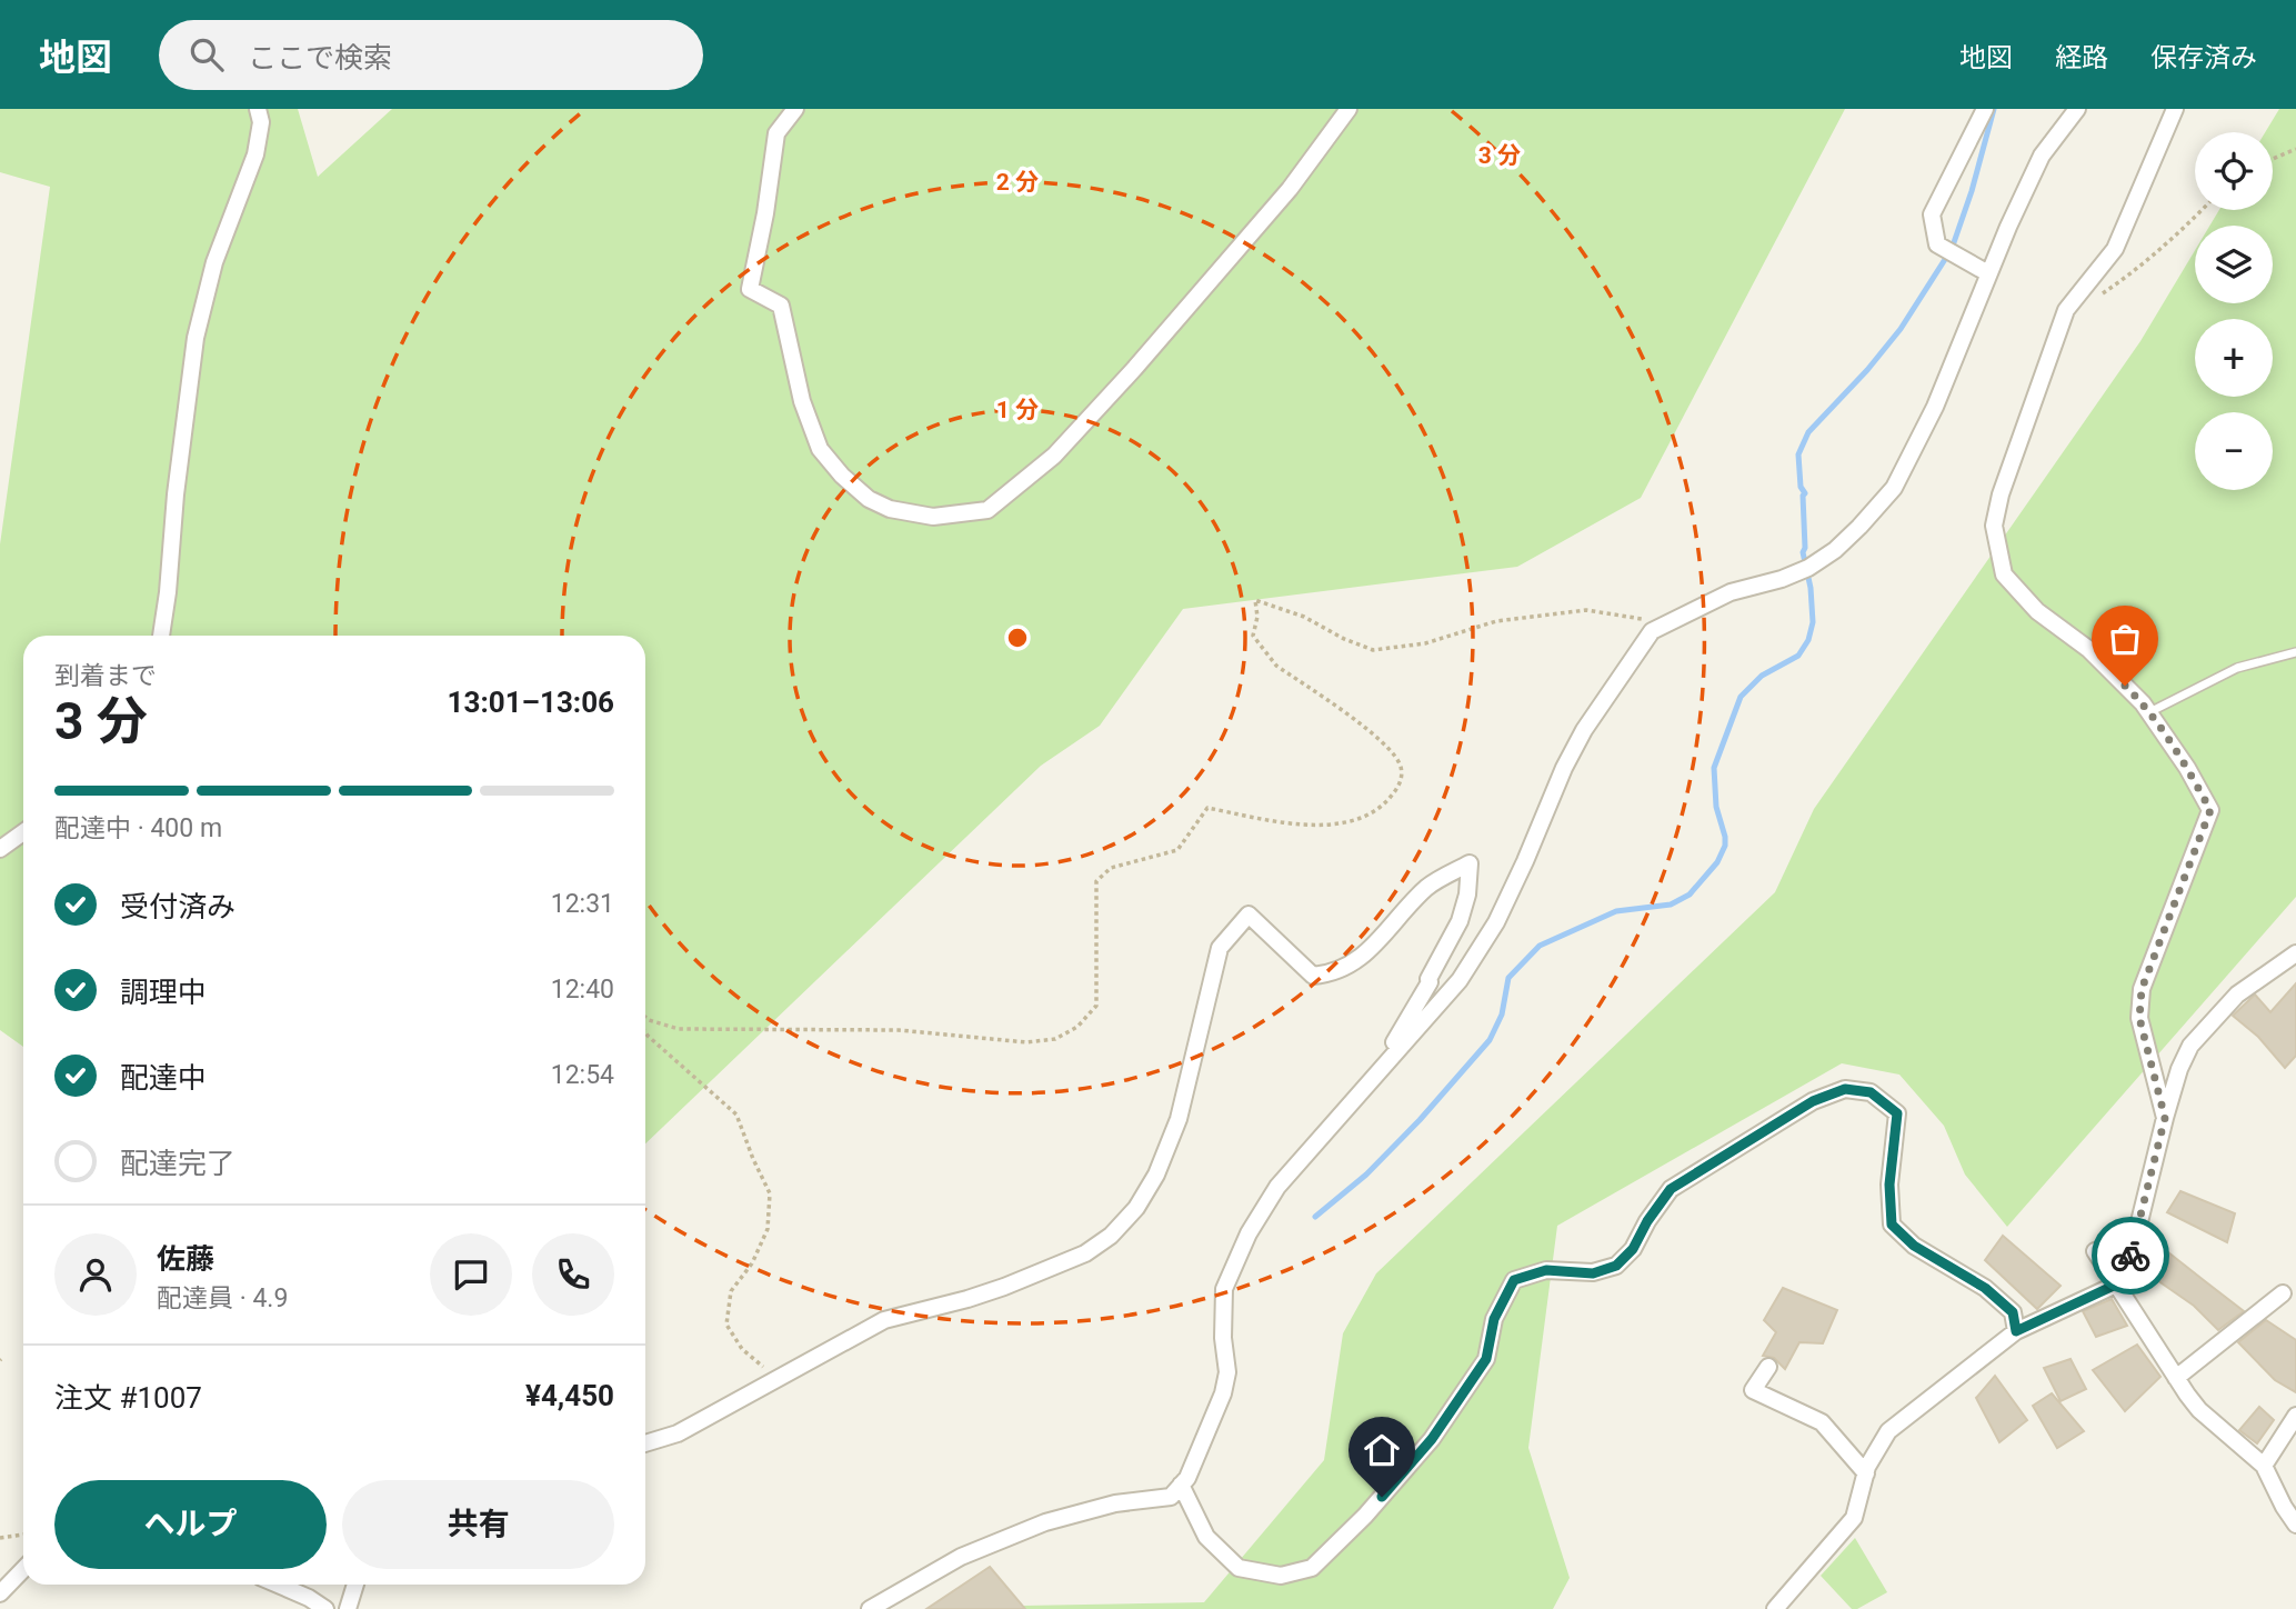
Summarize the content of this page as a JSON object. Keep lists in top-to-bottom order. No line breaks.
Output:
{"page":{"header":"地図","search":"ここで検索","nav":["地図","経路","保存済み"],"map_buttons":["+","−"],"heading":["3 分","到着まで","13:01–13:06"],"panel":["佐藤","配達員 · 4.9","注文 #1007","¥4,450"],"bar":"配達中 · 400 m","list":[["受付済み","12:31"],["調理中","12:40"],["配達中","12:54"],"配達完了"],"buttons":["ヘルプ","共有"]},"rings":["3 分","2 分","1 分"]}
